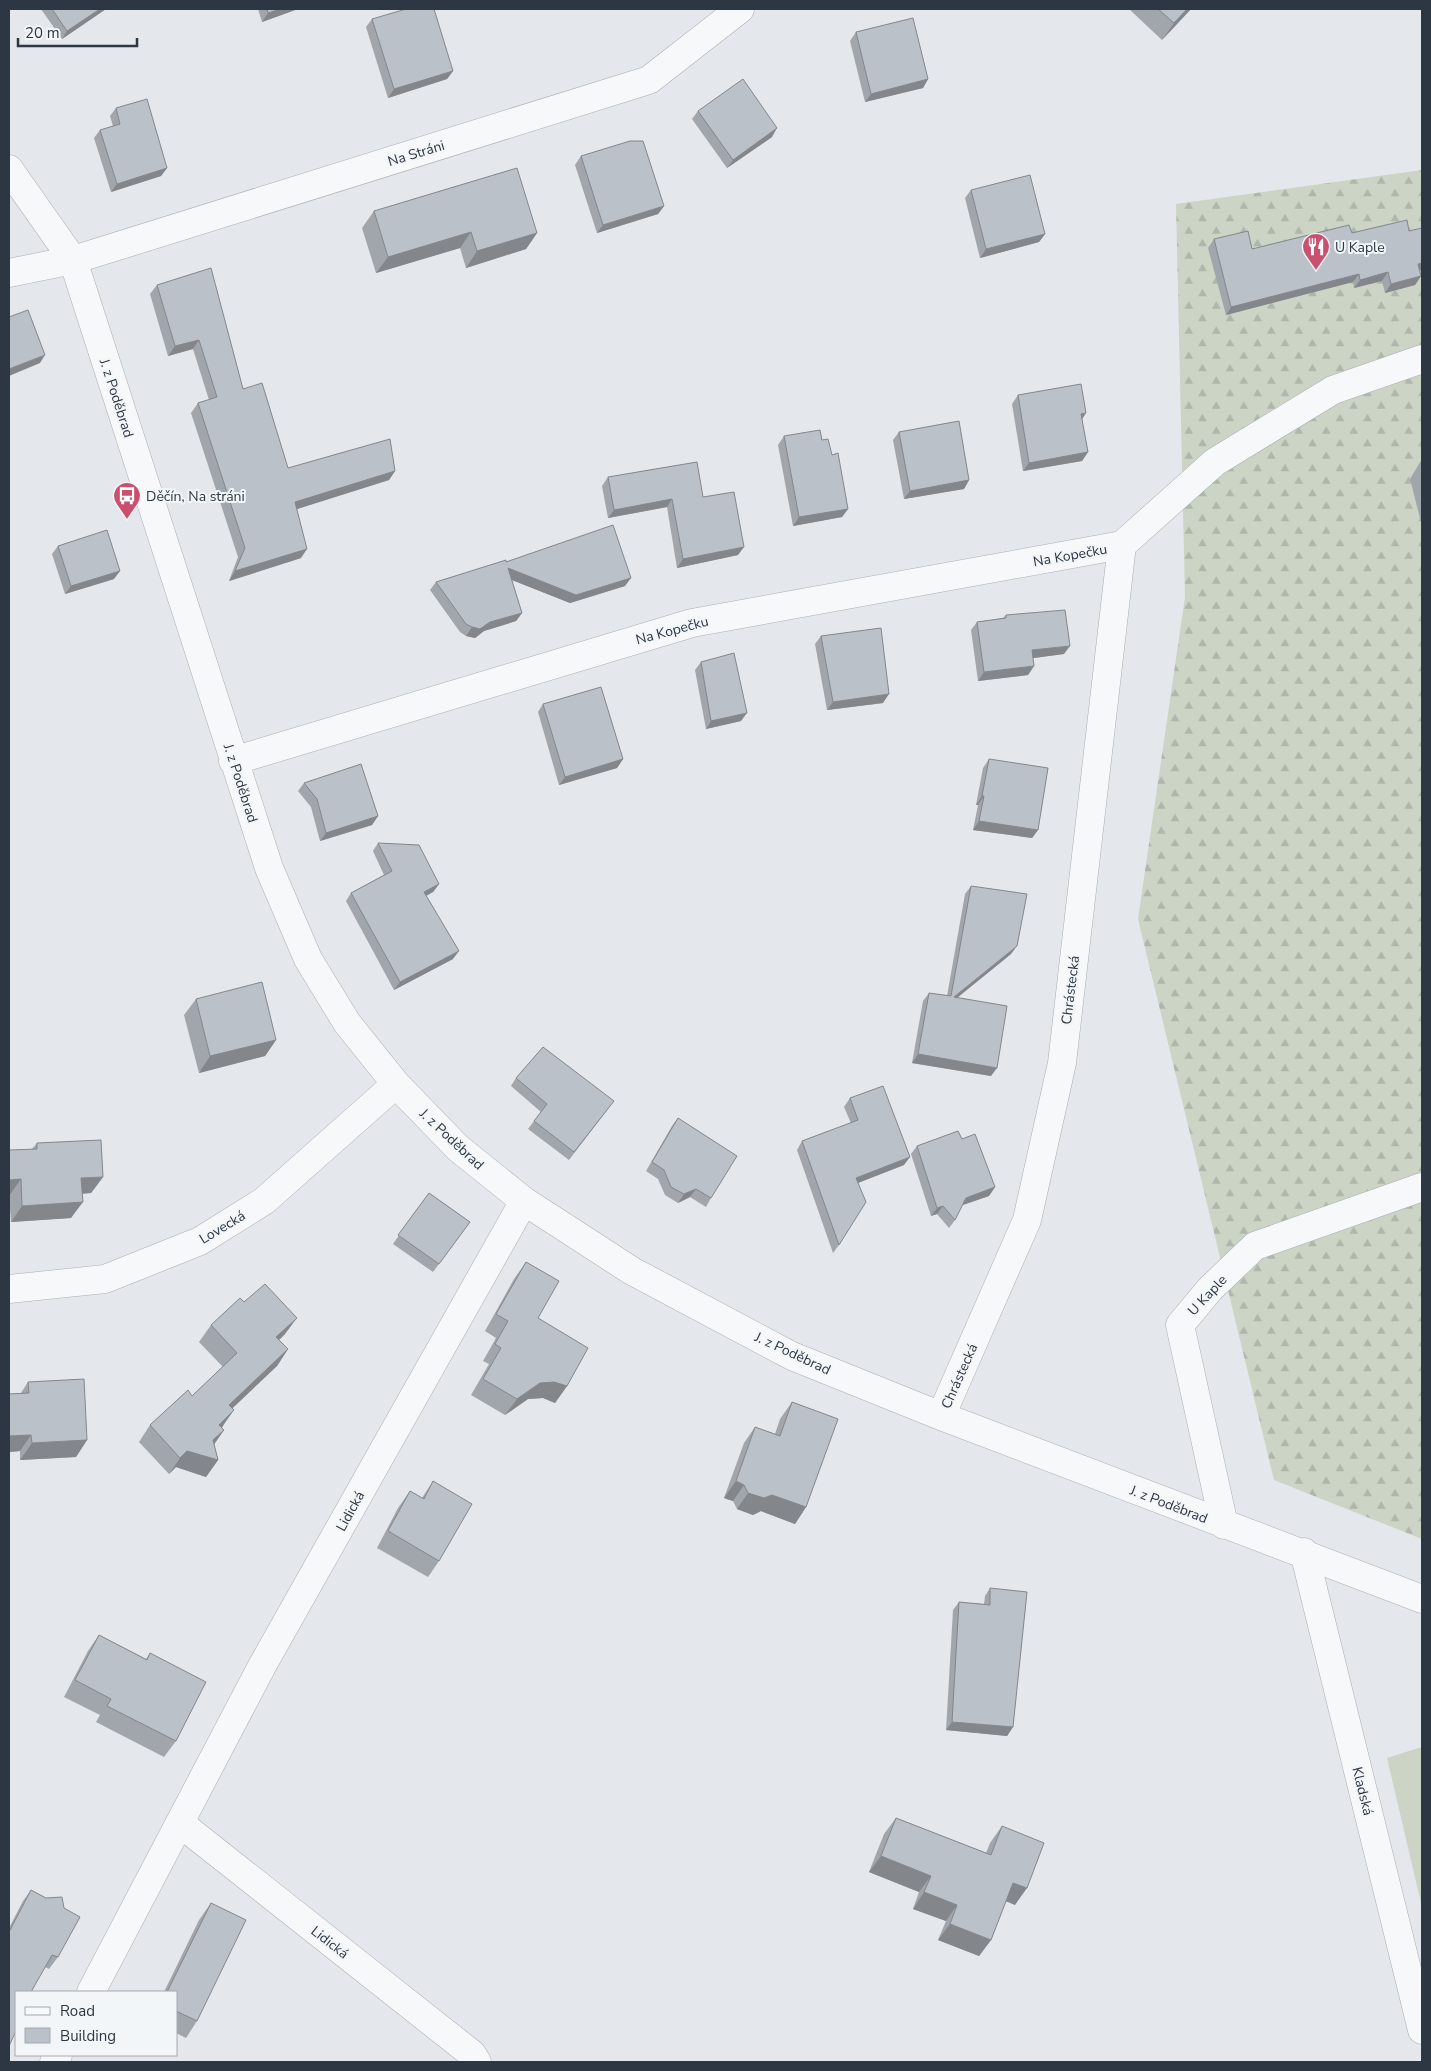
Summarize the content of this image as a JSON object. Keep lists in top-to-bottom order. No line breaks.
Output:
{"streets":{"street":["Na Stráni","J. z Poděbrad","Na Kopečku","Chrástecká","Lovecká","U Kaple","Lidická","Kladská"]},"crossings":[["Na Stráni","J. z Poděbrad"],["J. z Poděbrad","Na Kopečku"],["J. z Poděbrad","Chrástecká"],["J. z Poděbrad","Lovecká"],["J. z Poděbrad","U Kaple"],["J. z Poděbrad","Lidická"],["J. z Poděbrad","Kladská"],["Na Kopečku","Chrástecká"]],"places":{"restaurant":["U Kaple"],"bus stop":["Děčín, Na stráni"]},"legend":["Road","Building"],"scale_bar":"20 m"}
